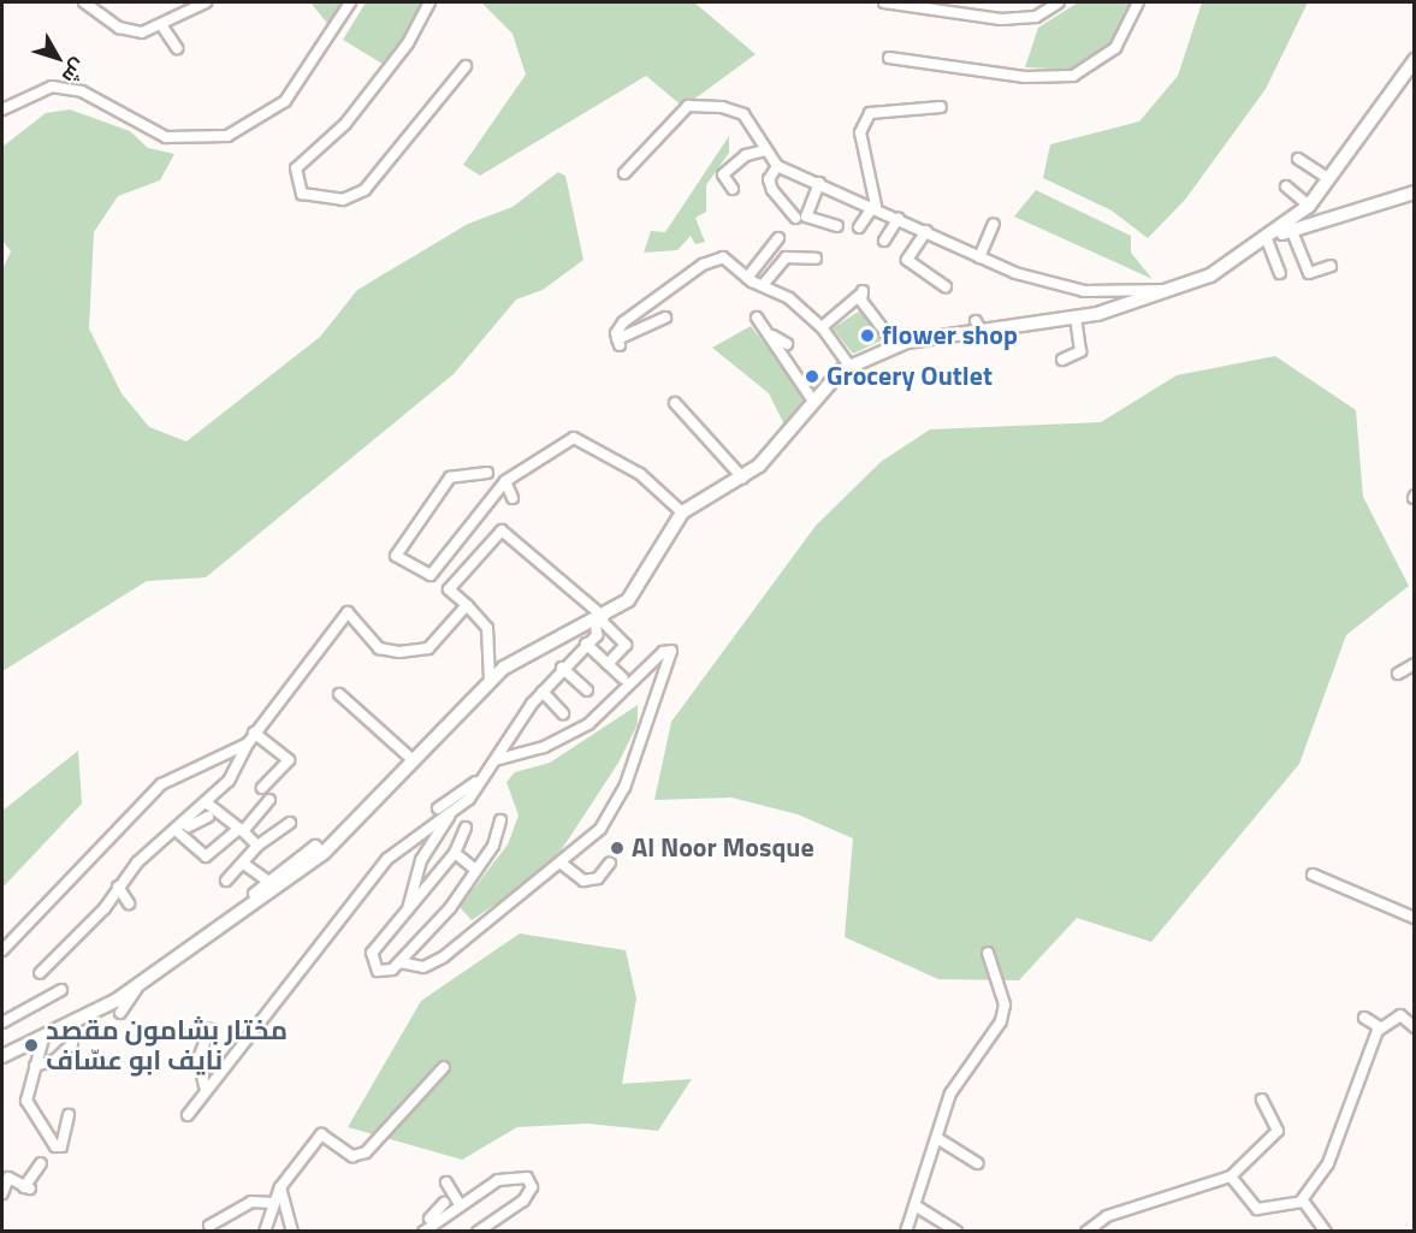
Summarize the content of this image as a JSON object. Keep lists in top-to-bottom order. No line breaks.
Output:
{"places":["flower shop","Grocery Outlet","Al Noor Mosque","مختار بشامون مقصد نايف ابو عسّاف"],"north":"bottom right"}
